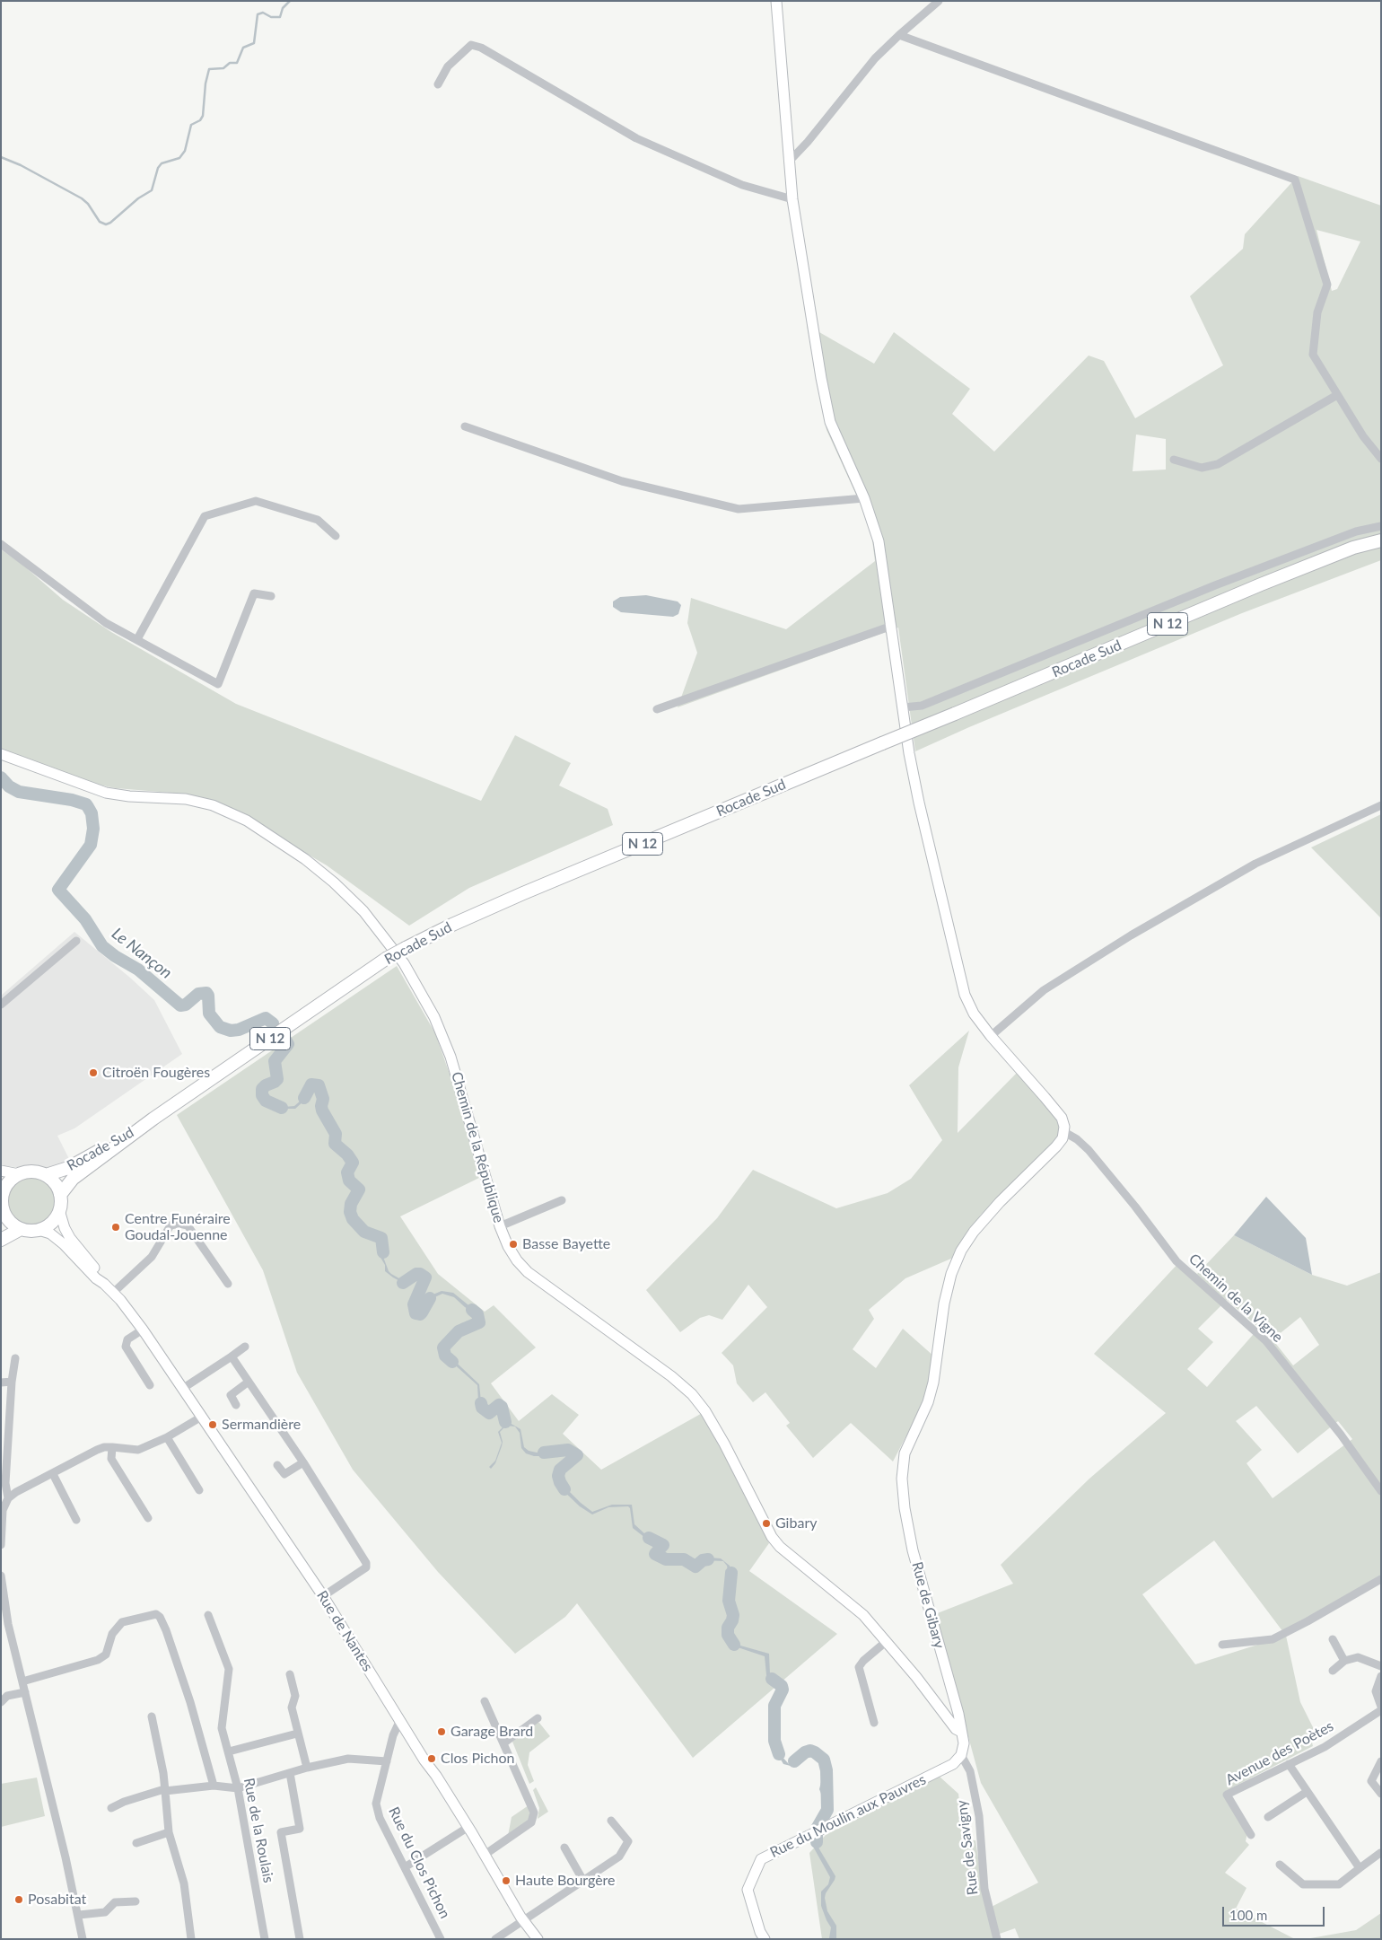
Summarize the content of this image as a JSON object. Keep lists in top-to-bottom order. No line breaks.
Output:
{"streets":{"main road":["N 12","Rocade Sud"],"street":["Chemin de la République","Chemin de la Vigne","Rue de Gibary","Rue de Nantes","Avenue des Poètes","Rue du Moulin aux Pauvres","Rue de la Roulais","Rue de Savigny","Rue du Clos Pichon"]},"crossings":[["Rocade Sud","Rue de Nantes"],["Chemin de la République","Rue de Gibary"],["Chemin de la Vigne","Rue de Gibary"],["Rue de Gibary","Rue du Moulin aux Pauvres"],["Rue de Gibary","Rue de Savigny"],["Rue de Nantes","Rue du Clos Pichon"],["Rue du Moulin aux Pauvres","Rue de Savigny"]],"water":["Le Nançon"],"places":["Citroën Fougères","Centre Funéraire Goudal-Jouenne","Basse Bayette","Sermandière","Gibary","Garage Brard","Clos Pichon","Haute Bourgère","Posabitat"],"scale_bar":"100 m"}
